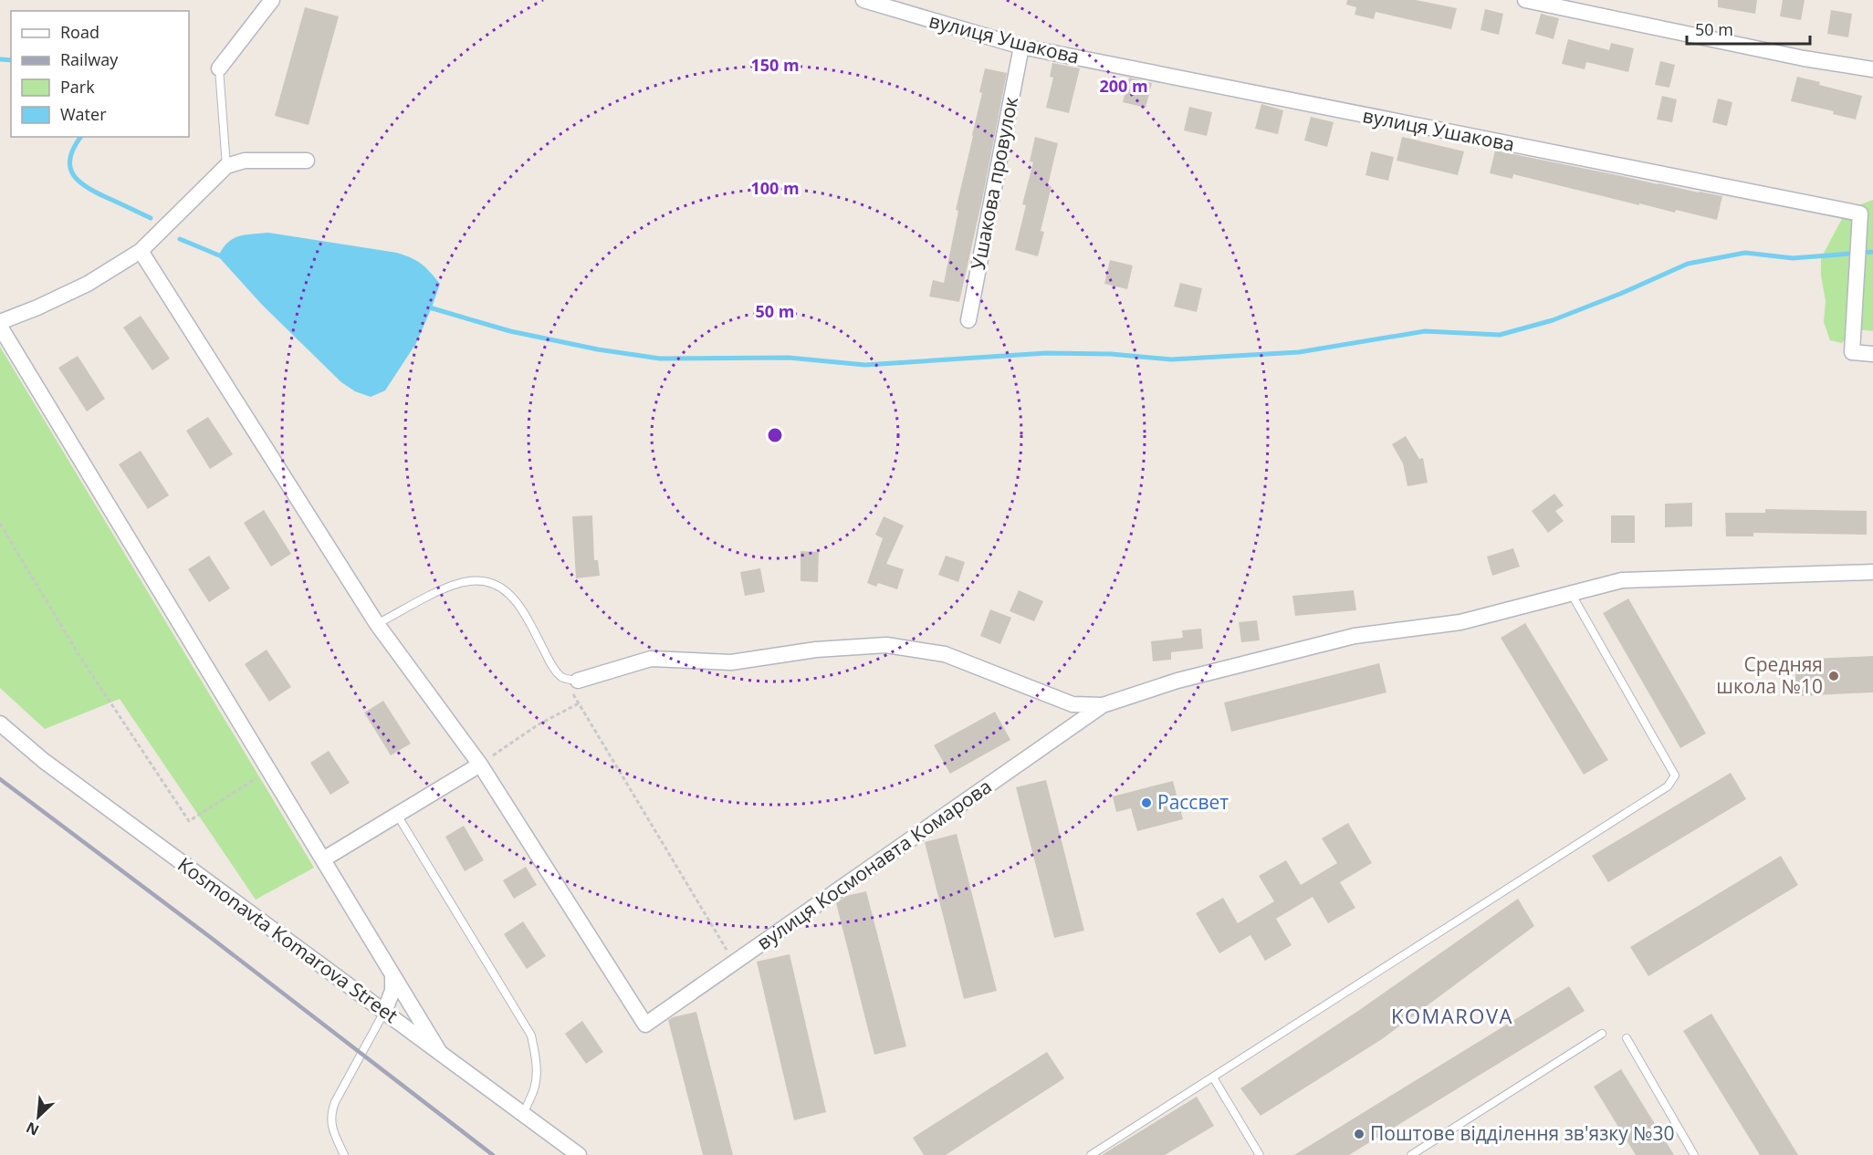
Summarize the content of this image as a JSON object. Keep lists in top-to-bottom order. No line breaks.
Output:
{"streets":{"street":["вулиця Ушакова","Ушакова провулок","вулиця Космонавта Комарова","Kosmonavta Komarova Street"]},"crossings":[["вулиця Ушакова","Ушакова провулок"]],"districts":["KOMAROVA"],"places":["Средняя школа №10","Рассвет","Поштове відділення зв'язку №30"],"legend":["Road","Railway","Park","Water"],"scale_bar":"50 m","north":"bottom left","rings":["150 m","200 m","100 m","50 m"]}
